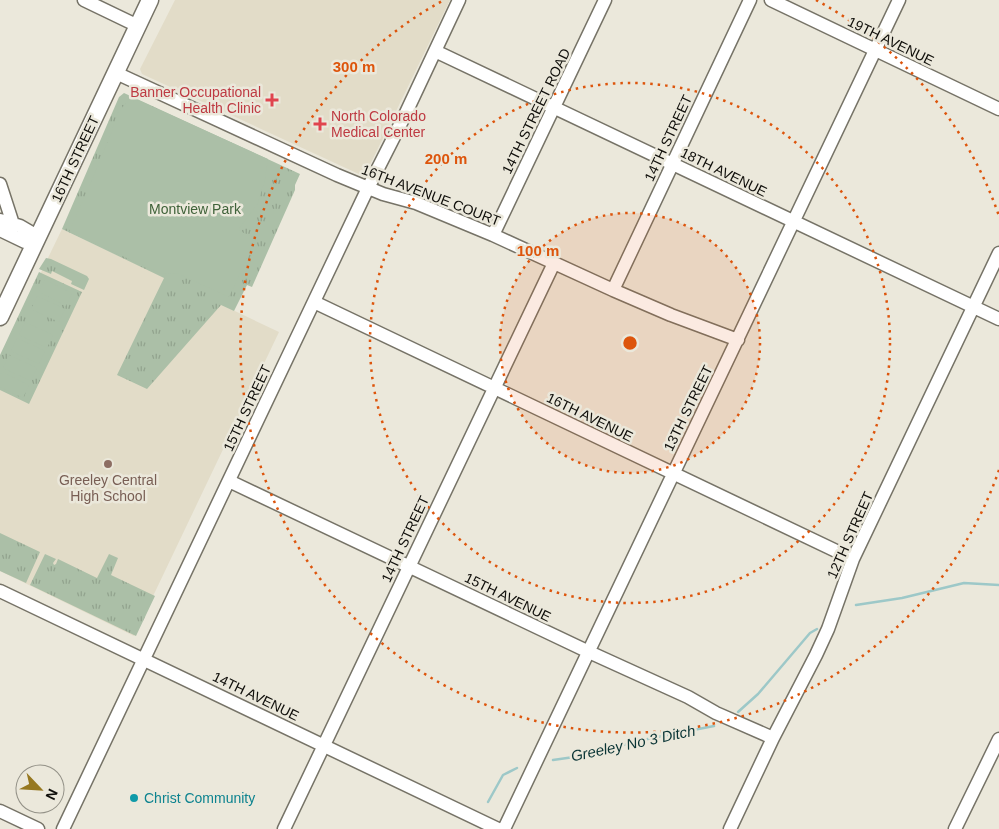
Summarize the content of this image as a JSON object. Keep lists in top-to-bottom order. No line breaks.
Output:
{"streets":{"main road":["16TH STREET"],"street":["19TH AVENUE","14TH STREET ROAD","14TH STREET","18TH AVENUE","16TH AVENUE COURT","15TH STREET","13TH STREET","16TH AVENUE","12TH STREET","15TH AVENUE","14TH AVENUE"]},"crossings":[["19TH AVENUE","13TH STREET"],["14TH STREET ROAD","18TH AVENUE"],["14TH STREET ROAD","16TH AVENUE COURT"],["14TH STREET","18TH AVENUE"],["14TH STREET","16TH AVENUE COURT"],["14TH STREET","16TH AVENUE"],["14TH STREET","15TH AVENUE"],["14TH STREET","14TH AVENUE"],["16TH STREET","16TH AVENUE COURT"],["18TH AVENUE","15TH STREET"],["18TH AVENUE","13TH STREET"],["18TH AVENUE","12TH STREET"],["16TH AVENUE COURT","15TH STREET"],["16TH AVENUE COURT","13TH STREET"],["15TH STREET","16TH AVENUE"],["15TH STREET","15TH AVENUE"],["15TH STREET","14TH AVENUE"],["13TH STREET","16TH AVENUE"],["13TH STREET","15TH AVENUE"],["16TH AVENUE","12TH STREET"],["12TH STREET","15TH AVENUE"]],"water":["Greeley No 3 Ditch"],"parks":["Montview Park"],"places":{"health":["Banner Occupational Health Clinic","North Colorado Medical Center"],"other":["Greeley Central High School","Christ Community"]},"north":"bottom right","rings":["300 m","200 m","100 m"]}
